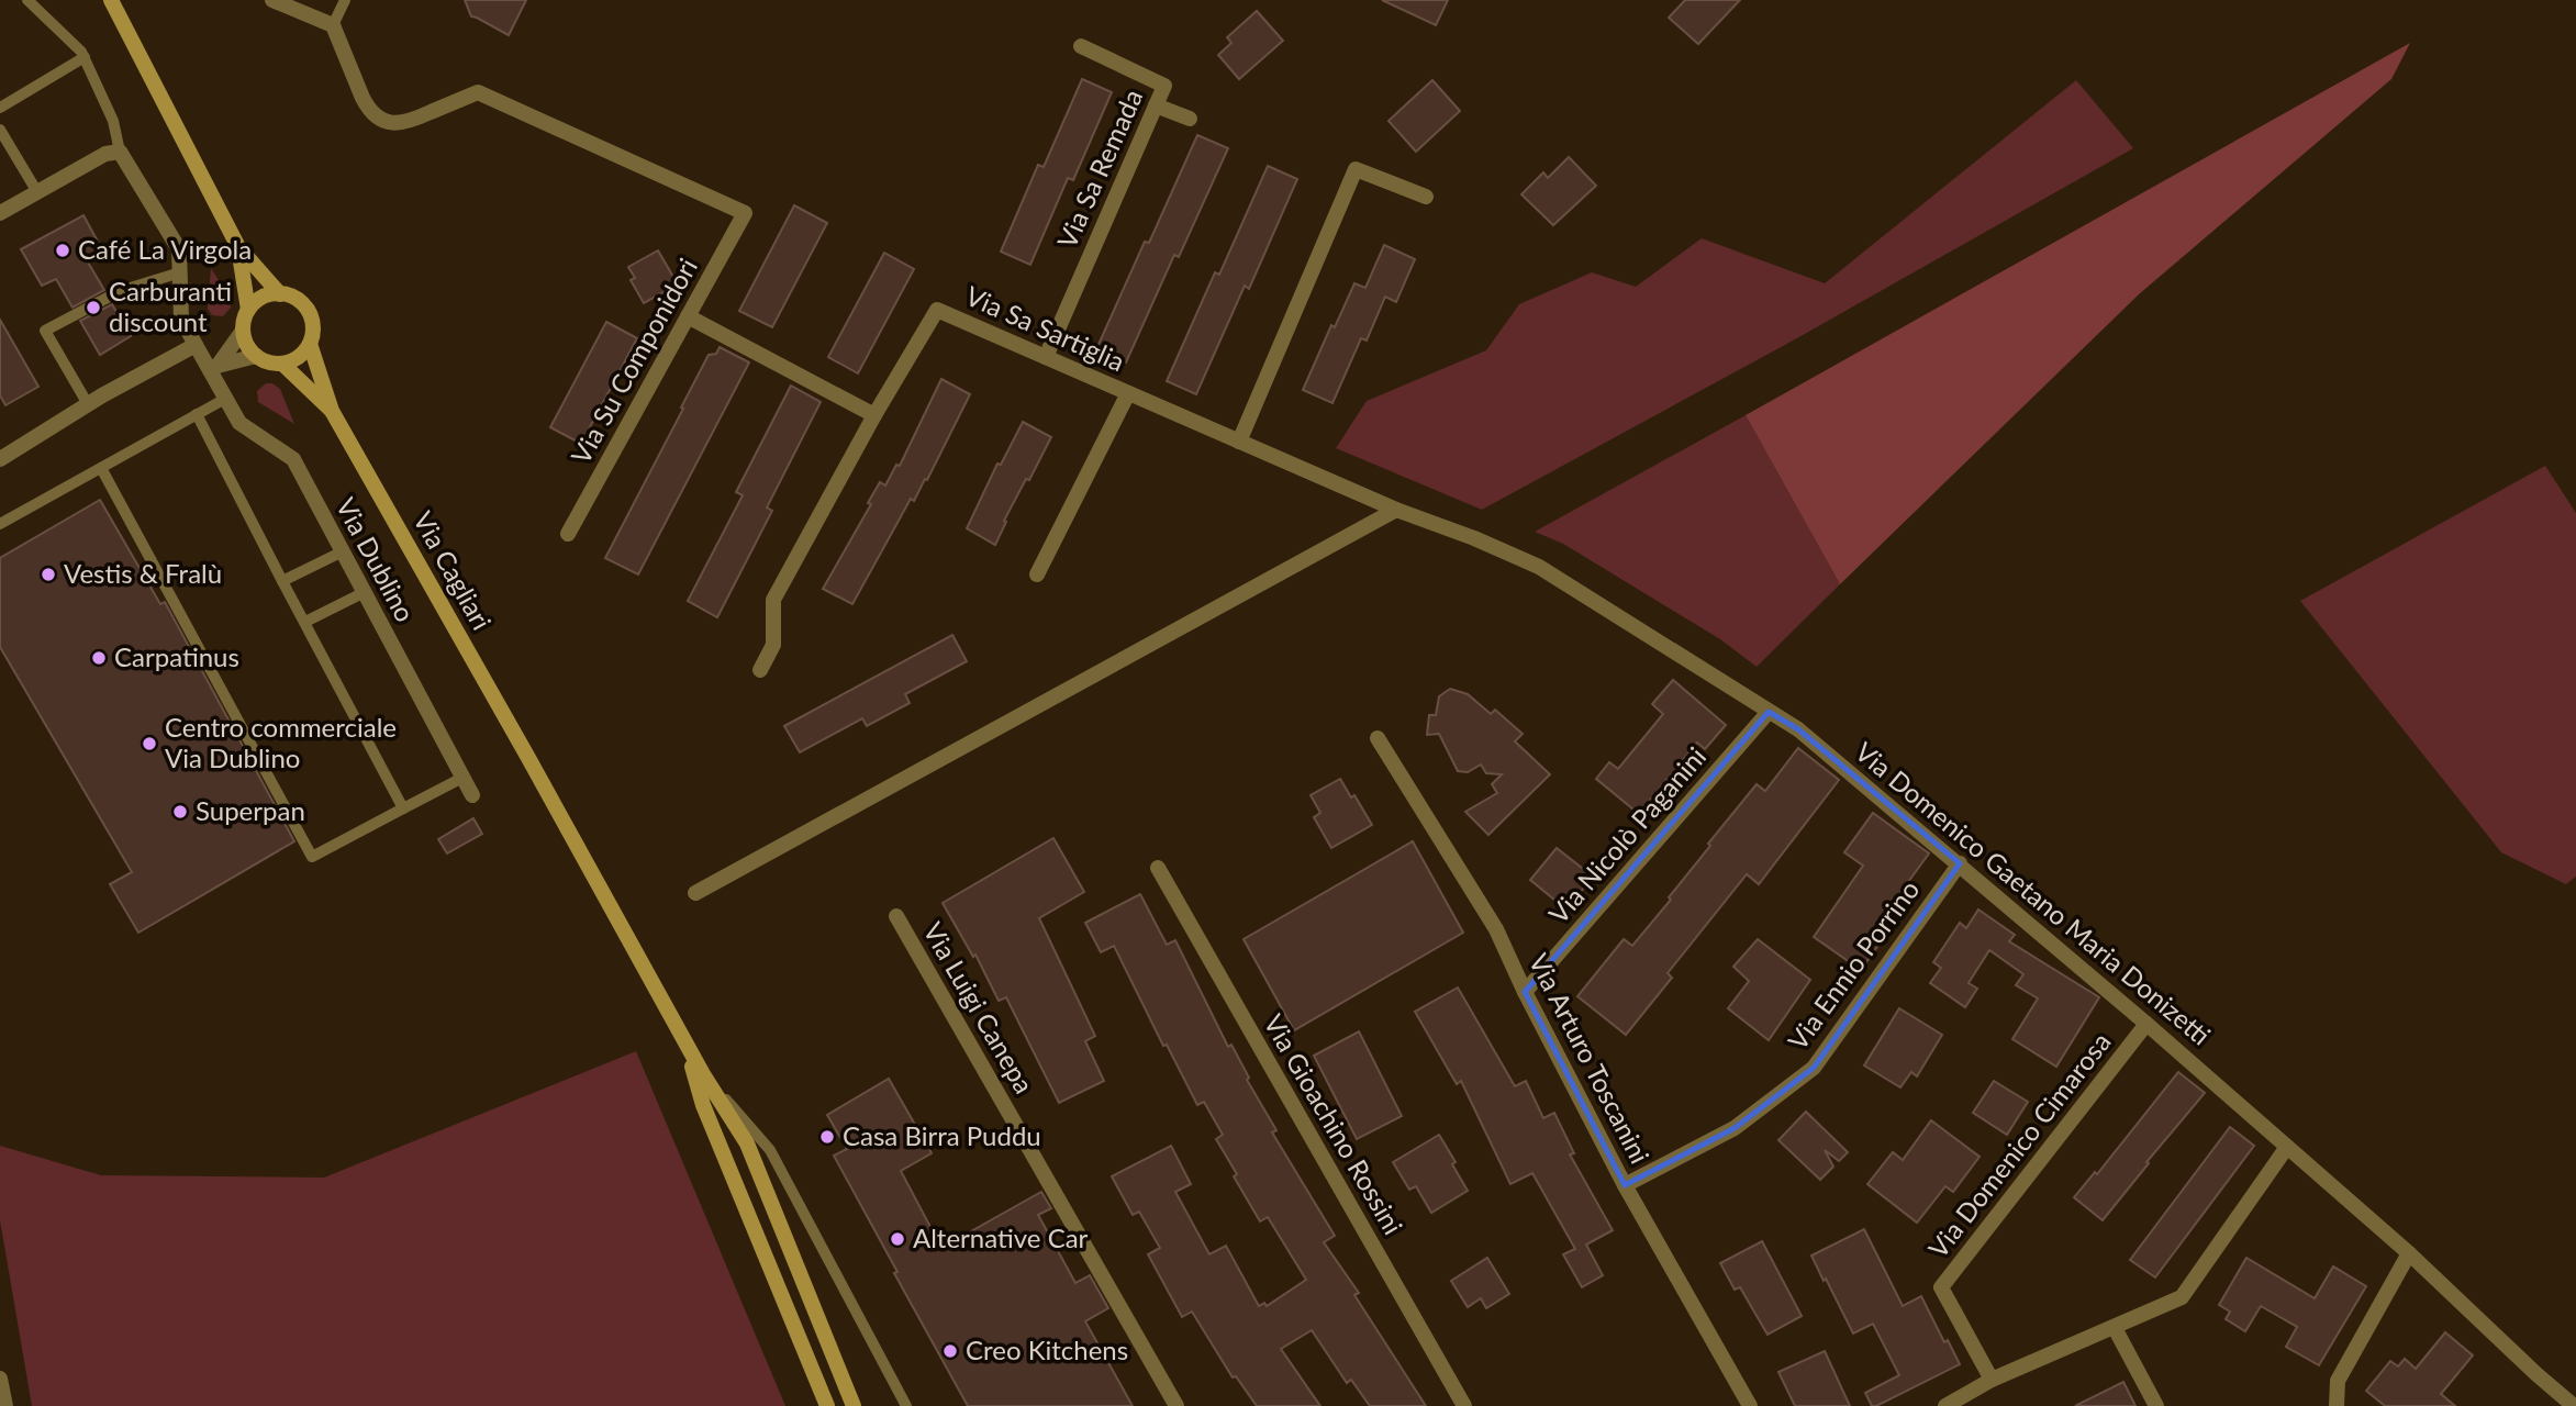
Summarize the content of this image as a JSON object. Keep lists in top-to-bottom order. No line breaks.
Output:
{"streets":{"main road":["Via Cagliari"],"street":["Via Sa Remada","Via Sa Sartiglia","Via Su Componidori","Via Dublino","Via Nicolò Paganini","Via Domenico Gaetano Maria Donizetti","Via Ennio Porrino","Via Luigi Canepa","Via Arturo Toscanini","Via Gioachino Rossini","Via Domenico Cimarosa"]},"crossings":[["Via Sa Remada","Via Sa Sartiglia"],["Via Sa Sartiglia","Via Domenico Gaetano Maria Donizetti"],["Via Nicolò Paganini","Via Domenico Gaetano Maria Donizetti"],["Via Nicolò Paganini","Via Arturo Toscanini"],["Via Domenico Gaetano Maria Donizetti","Via Ennio Porrino"],["Via Domenico Gaetano Maria Donizetti","Via Domenico Cimarosa"],["Via Ennio Porrino","Via Arturo Toscanini"]],"places":["Café La Virgola","Carburanti discount","Vestis & Fralù","Carpatinus","Centro commerciale Via Dublino","Superpan","Casa Birra Puddu","Alternative Car","Creo Kitchens"]}
